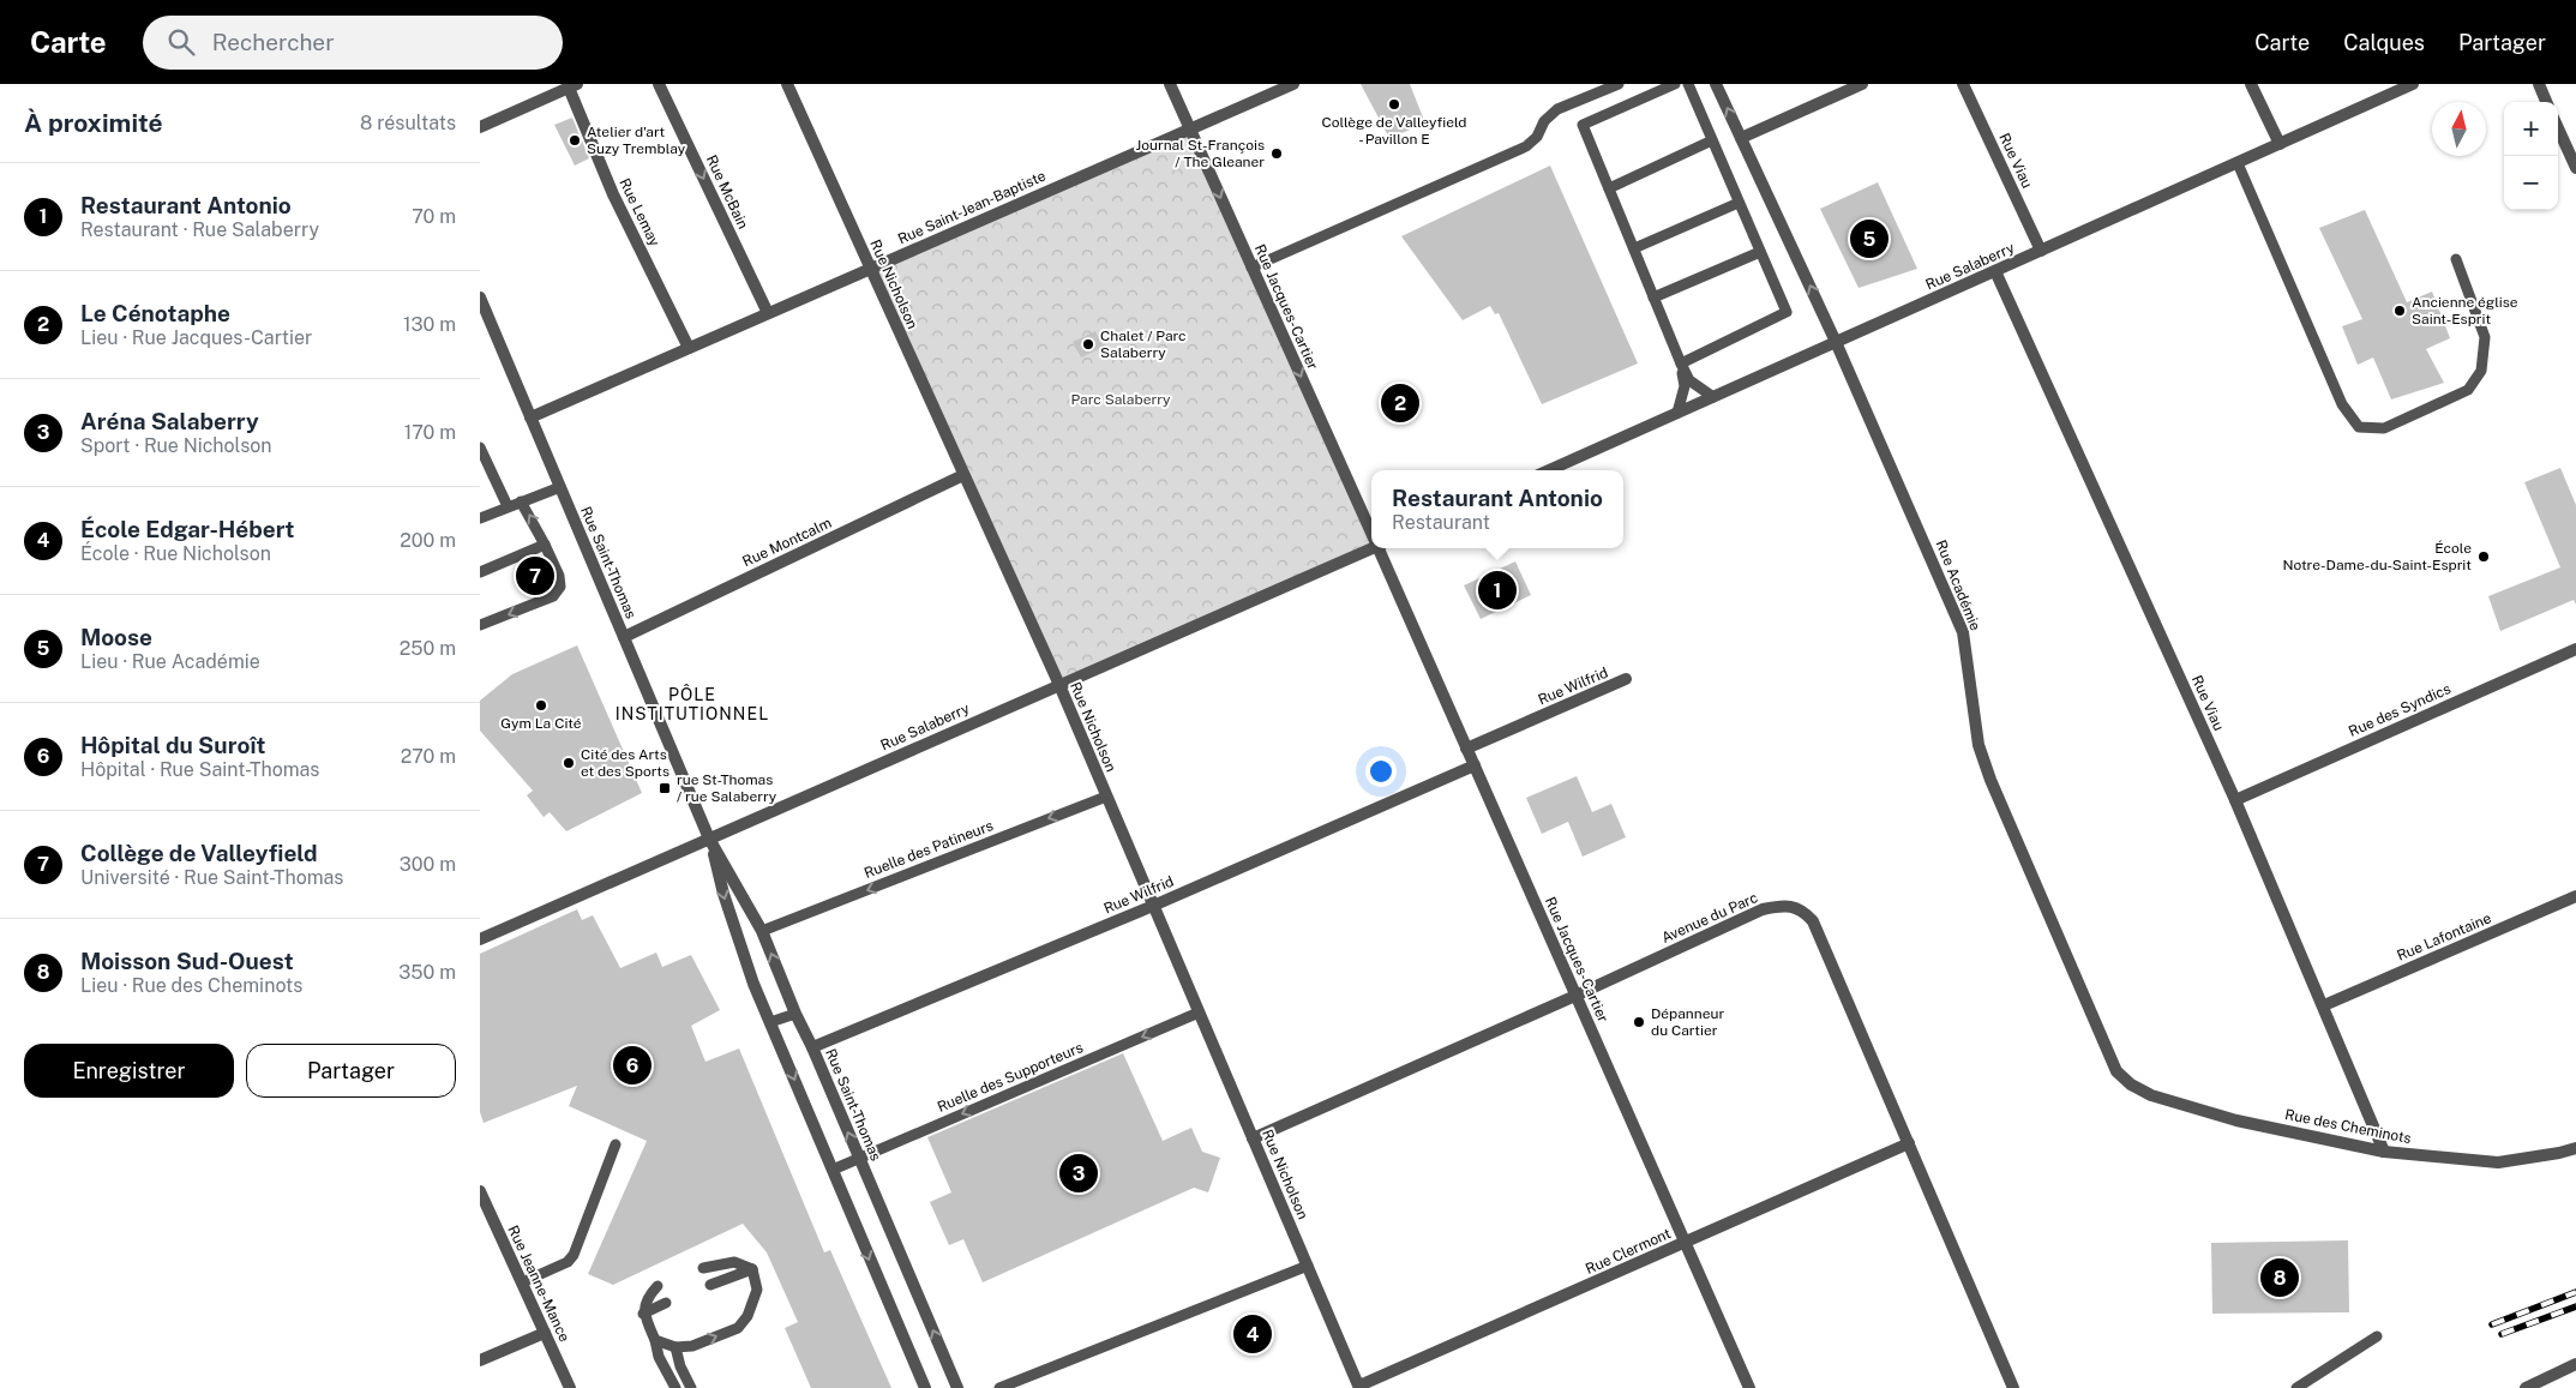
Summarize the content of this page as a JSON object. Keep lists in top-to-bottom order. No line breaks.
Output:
{"streets":{"street":["Rue Viau","Rue McBain","Rue Saint-Jean-Baptiste","Rue Lemay","Rue Salaberry","Rue Nicholson","Rue Jacques-Cartier","Rue Montcalm","Rue Saint-Thomas","Rue Académie","Rue Wilfrid","Rue des Syndics","Avenue du Parc","Rue Lafontaine","Rue des Cheminots","Rue Clermont","Rue Jeanne-Mance"],"lane":["Ruelle des Patineurs","Ruelle des Supporteurs"]},"crossings":[["Rue Viau","Rue Salaberry"],["Rue Viau","Rue des Syndics"],["Rue Viau","Rue Lafontaine"],["Rue Viau","Rue des Cheminots"],["Rue McBain","Rue Saint-Jean-Baptiste"],["Rue Saint-Jean-Baptiste","Rue Lemay"],["Rue Saint-Jean-Baptiste","Rue Nicholson"],["Rue Saint-Jean-Baptiste","Rue Jacques-Cartier"],["Rue Saint-Jean-Baptiste","Rue Saint-Thomas"],["Rue Salaberry","Rue Nicholson"],["Rue Salaberry","Rue Saint-Thomas"],["Rue Salaberry","Rue Académie"],["Rue Nicholson","Rue Montcalm"],["Rue Nicholson","Rue Wilfrid"],["Rue Nicholson","Ruelle des Patineurs"],["Rue Nicholson","Avenue du Parc"],["Rue Nicholson","Ruelle des Supporteurs"],["Rue Nicholson","Rue Clermont"],["Rue Jacques-Cartier","Rue Wilfrid"],["Rue Jacques-Cartier","Avenue du Parc"],["Rue Jacques-Cartier","Rue Clermont"],["Rue Montcalm","Rue Saint-Thomas"],["Rue Saint-Thomas","Rue Wilfrid"],["Rue Saint-Thomas","Ruelle des Patineurs"],["Rue Saint-Thomas","Ruelle des Supporteurs"],["Rue Académie","Rue des Cheminots"],["Avenue du Parc","Rue Clermont"]],"one_way":["Rue McBain","Ruelle des Patineurs","Ruelle des Supporteurs"],"districts":["PÔLE INSTITUTIONNEL"],"parks":["Parc Salaberry"],"places":{"other":["Collège de Valleyfield - Pavillon E","Atelier d'art Suzy Tremblay","Journal St-François / The Gleaner","Ancienne église Saint-Esprit","Chalet / Parc Salaberry","École Notre-Dame-du-Saint-Esprit","Gym La Cité","Cité des Arts et des Sports","Dépanneur du Cartier"],"transit":["rue St-Thomas / rue Salaberry"]},"north":"top","page":{"header":"Carte","search":"Rechercher","nav":["Carte","Calques","Partager"],"heading":["À proximité","8 résultats"],"map_buttons":["+","−"],"list":[{"mark":"1","name":"Restaurant Antonio","note":"Restaurant · Rue Salaberry","value":"70 m"},{"mark":"2","name":"Le Cénotaphe","note":"Lieu · Rue Jacques-Cartier","value":"130 m"},{"mark":"3","name":"Aréna Salaberry","note":"Sport · Rue Nicholson","value":"170 m"},{"mark":"4","name":"École Edgar-Hébert","note":"École · Rue Nicholson","value":"200 m"},{"mark":"5","name":"Moose","note":"Lieu · Rue Académie","value":"250 m"},{"mark":"6","name":"Hôpital du Suroît","note":"Hôpital · Rue Saint-Thomas","value":"270 m"},{"mark":"7","name":"Collège de Valleyfield","note":"Université · Rue Saint-Thomas","value":"300 m"},{"mark":"8","name":"Moisson Sud-Ouest","note":"Lieu · Rue des Cheminots","value":"350 m"}],"pins":["5","2","7","1","6","3","8","4"],"popup":["Restaurant Antonio","Restaurant"],"buttons":["Enregistrer","Partager"]}}
